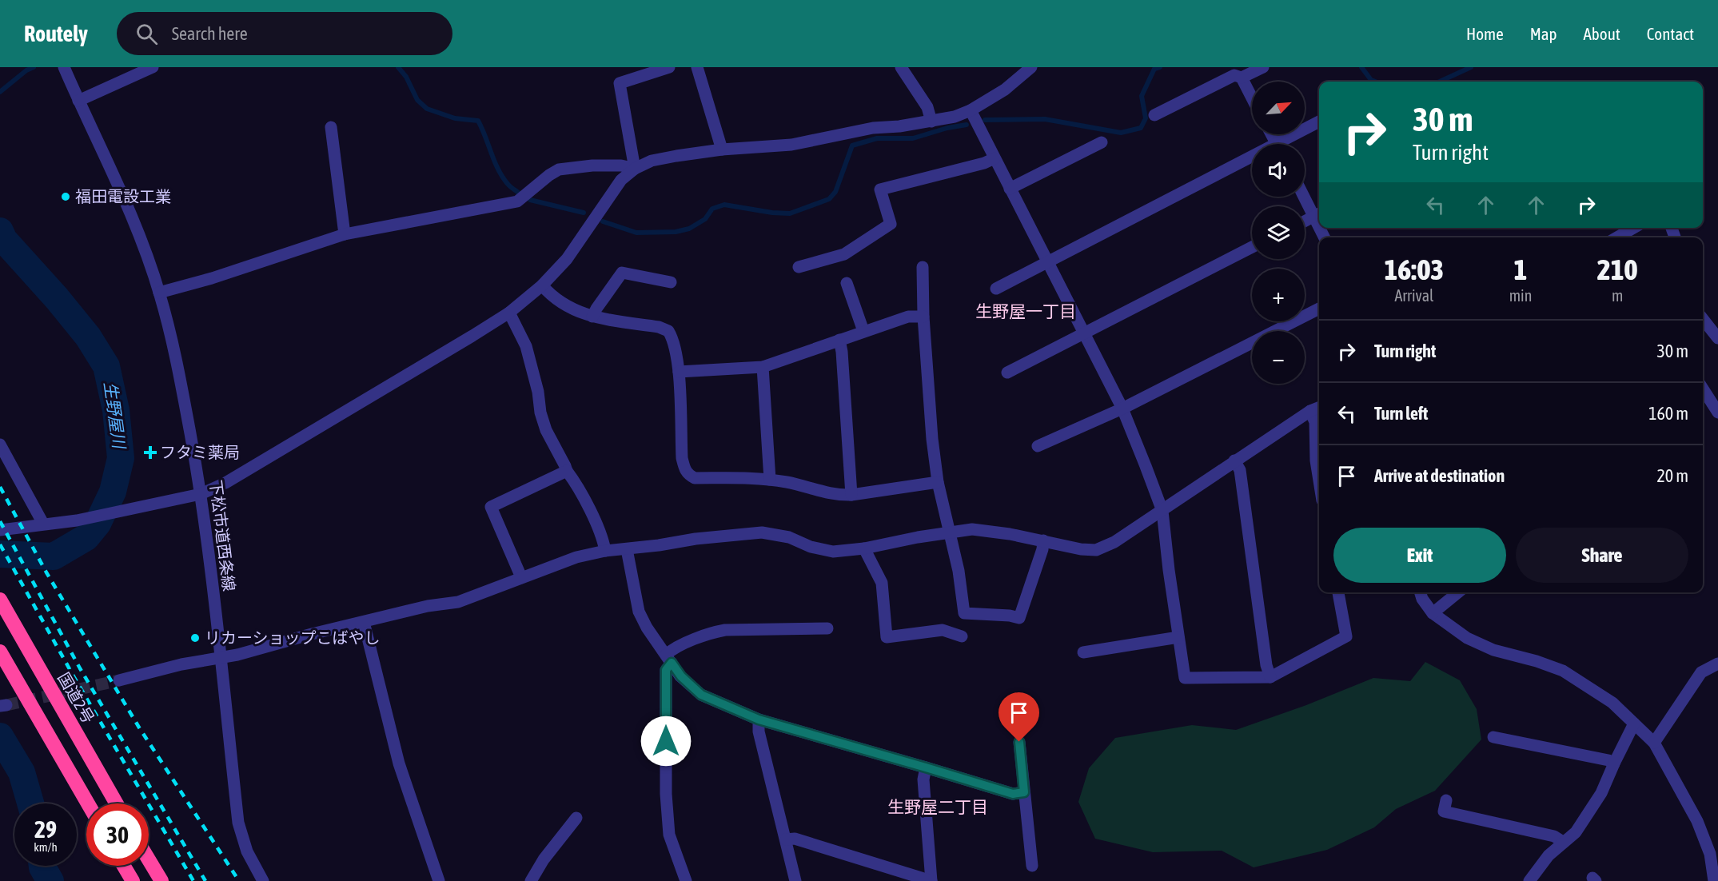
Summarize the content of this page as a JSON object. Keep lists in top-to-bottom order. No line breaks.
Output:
{"streets":{"highway":["国道2号"],"street":["下松市道西条線"]},"districts":["生野屋一丁目","生野屋二丁目"],"water":["生野屋川"],"places":{"other":["福田電設工業","リカーショップこばやし"],"health":["フタミ薬局"]},"north":"top right","page":{"header":"Routely","search":"Search here","nav":["Home","Map","About","Contact"],"map_buttons":["+","−"],"turn":["30 m","Turn right"],"eta":["16:03","Arrival","1","min","210","m"],"list":[{"name":"Turn right","value":"30 m"},{"name":"Turn left","value":"160 m"},{"name":"Arrive at destination","value":"20 m"}],"buttons":["Exit","Share"],"speed":"29 km/h","limit":"30"}}
